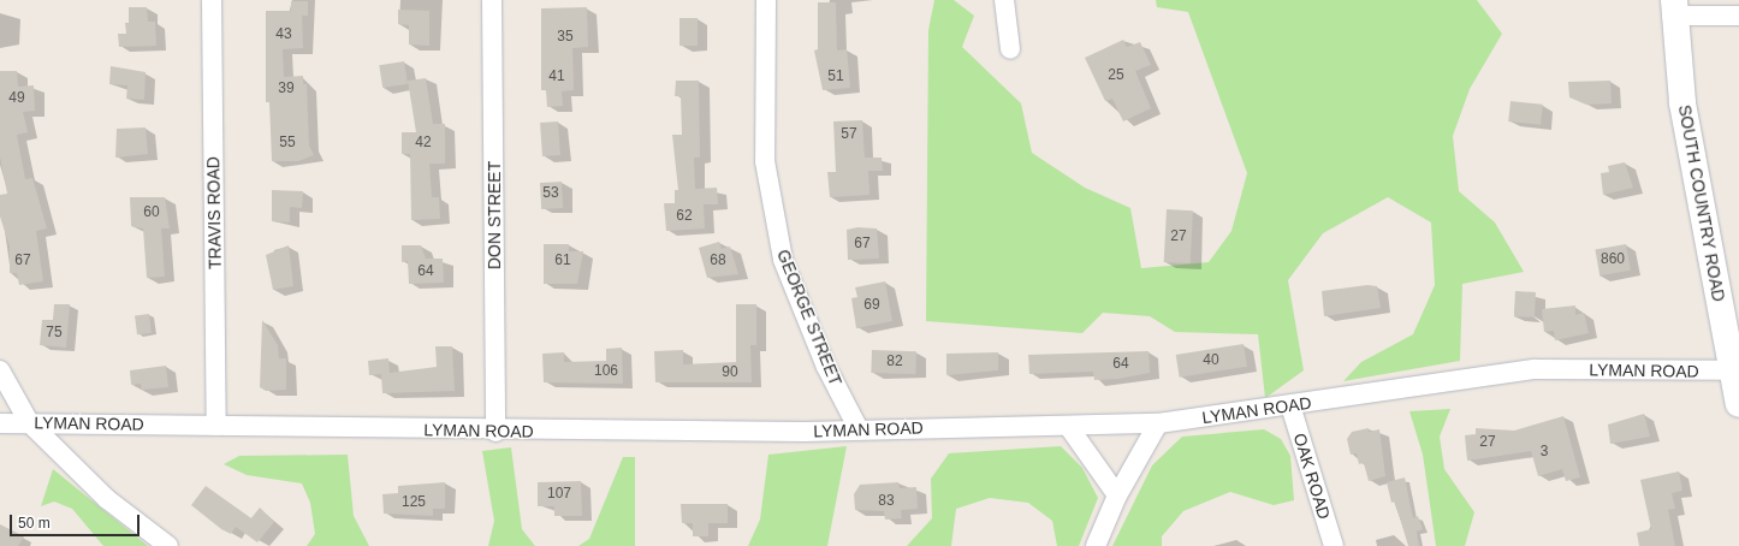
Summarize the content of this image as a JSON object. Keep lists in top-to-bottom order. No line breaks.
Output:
{"streets":{"main road":["SOUTH COUNTRY ROAD"],"street":["TRAVIS ROAD","DON STREET","GEORGE STREET","LYMAN ROAD","OAK ROAD"]},"crossings":[["SOUTH COUNTRY ROAD","LYMAN ROAD"],["TRAVIS ROAD","LYMAN ROAD"],["DON STREET","LYMAN ROAD"],["GEORGE STREET","LYMAN ROAD"],["LYMAN ROAD","OAK ROAD"]],"house_numbers":["43","35","25","41","51","39","49","57","55","42","53","60","62","27","67","860","67","61","68","64","69","75","40","82","64","106","90","27","3","107","83","125"],"scale_bar":"50 m"}
